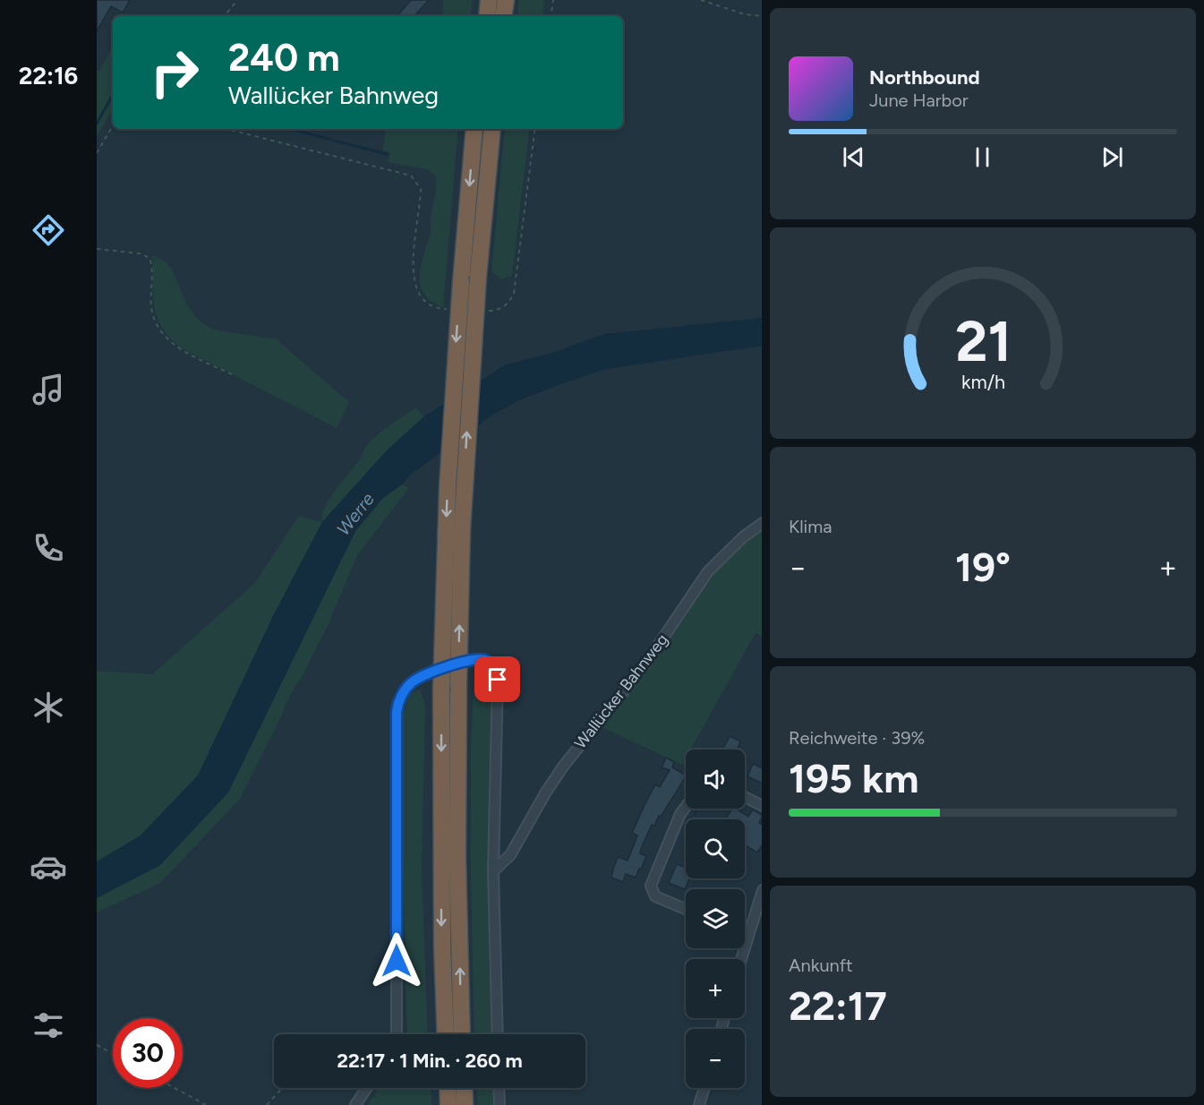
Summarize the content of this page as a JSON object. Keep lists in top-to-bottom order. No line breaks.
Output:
{"streets":{"street":["Wallücker Bahnweg"]},"water":["Werre"],"page":{"tabs":"22:16","turn":["240 m","Wallücker Bahnweg"],"song":["Northbound","June Harbor"],"tile":["Klima",["Reichweite · 39%","195 km"],["Ankunft","22:17"]],"heat":["−","19°","+"],"map_buttons":["+","−"],"limit":"30","trip":"22:17 · 1 Min. · 260 m","gauge":["21","km/h"]}}
